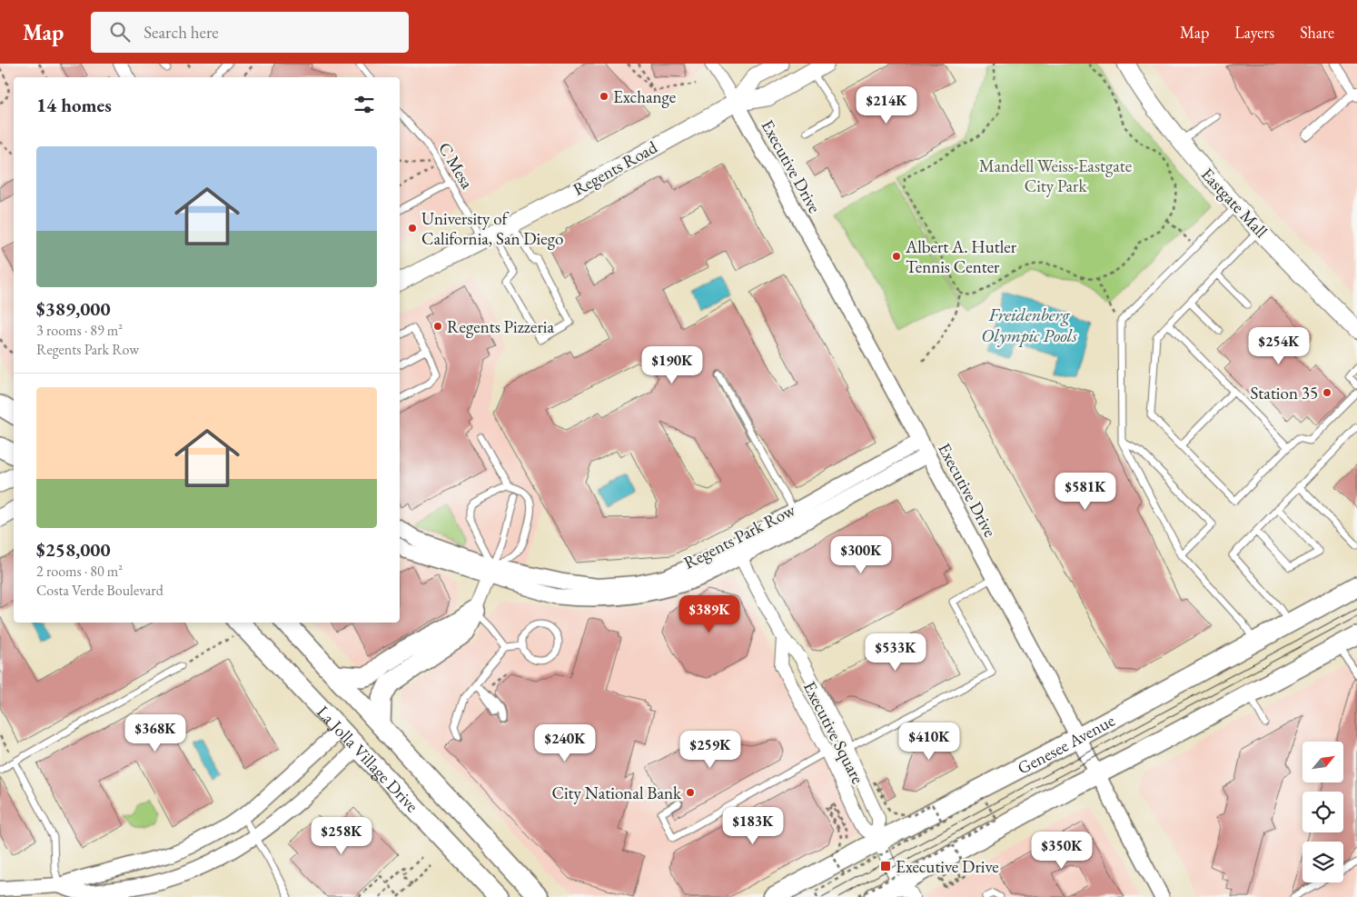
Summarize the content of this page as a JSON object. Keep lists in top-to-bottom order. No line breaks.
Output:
{"streets":{"main road":["Regents Road","Eastgate Mall","Genesee Avenue","La Jolla Village Drive"],"street":["Executive Drive","Regents Park Row","Executive Square"],"lane":["C Mesa"]},"crossings":[["C Mesa","Regents Road"],["Executive Drive","Regents Road"],["Executive Drive","Regents Park Row"],["Executive Drive","Genesee Avenue"],["Regents Park Row","Executive Square"],["Executive Square","Genesee Avenue"]],"water":["Freidenberg Olympic Pools"],"parks":["Mandell Weiss-Eastgate City Park"],"places":{"other":["Exchange","University of California, San Diego","Albert A. Hutler Tennis Center","Regents Pizzeria","Station 35","City National Bank"],"transit":["Executive Drive"]},"north":"top right","page":{"header":"Map","search":"Search here","nav":["Map","Layers","Share"],"heading":"14 homes","price":["$214K","$254K","$190K","$581K","$300K","$389K","$533K","$368K","$410K","$240K","$259K","$183K","$258K","$350K"],"list":[{"name":"$389,000","note":"3 rooms · 89 m² · Regents Park Row"},{"name":"$258,000","note":"2 rooms · 80 m² · Costa Verde Boulevard"}]}}
